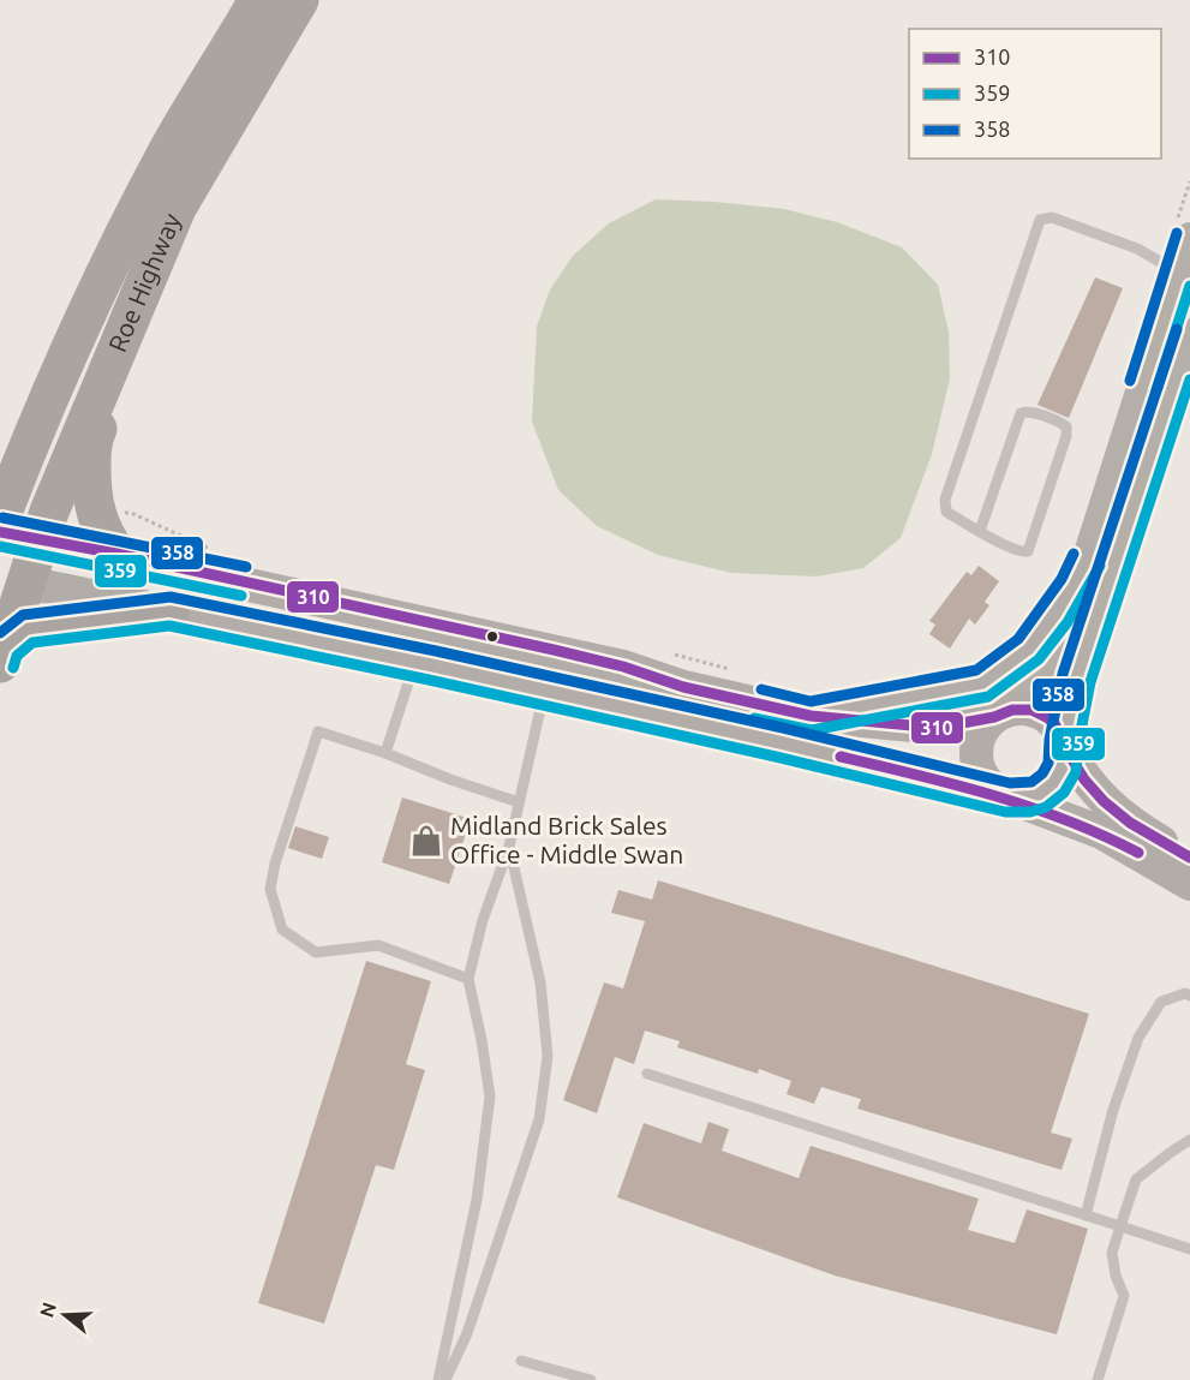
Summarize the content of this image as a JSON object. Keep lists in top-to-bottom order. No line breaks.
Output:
{"streets":{"highway":["Roe Highway"]},"places":{"shop":["Midland Brick Sales Office - Middle Swan"]},"lines":["transit line 358","transit line 359","transit line 310"],"legend":["310","359","358"],"north":"left"}
